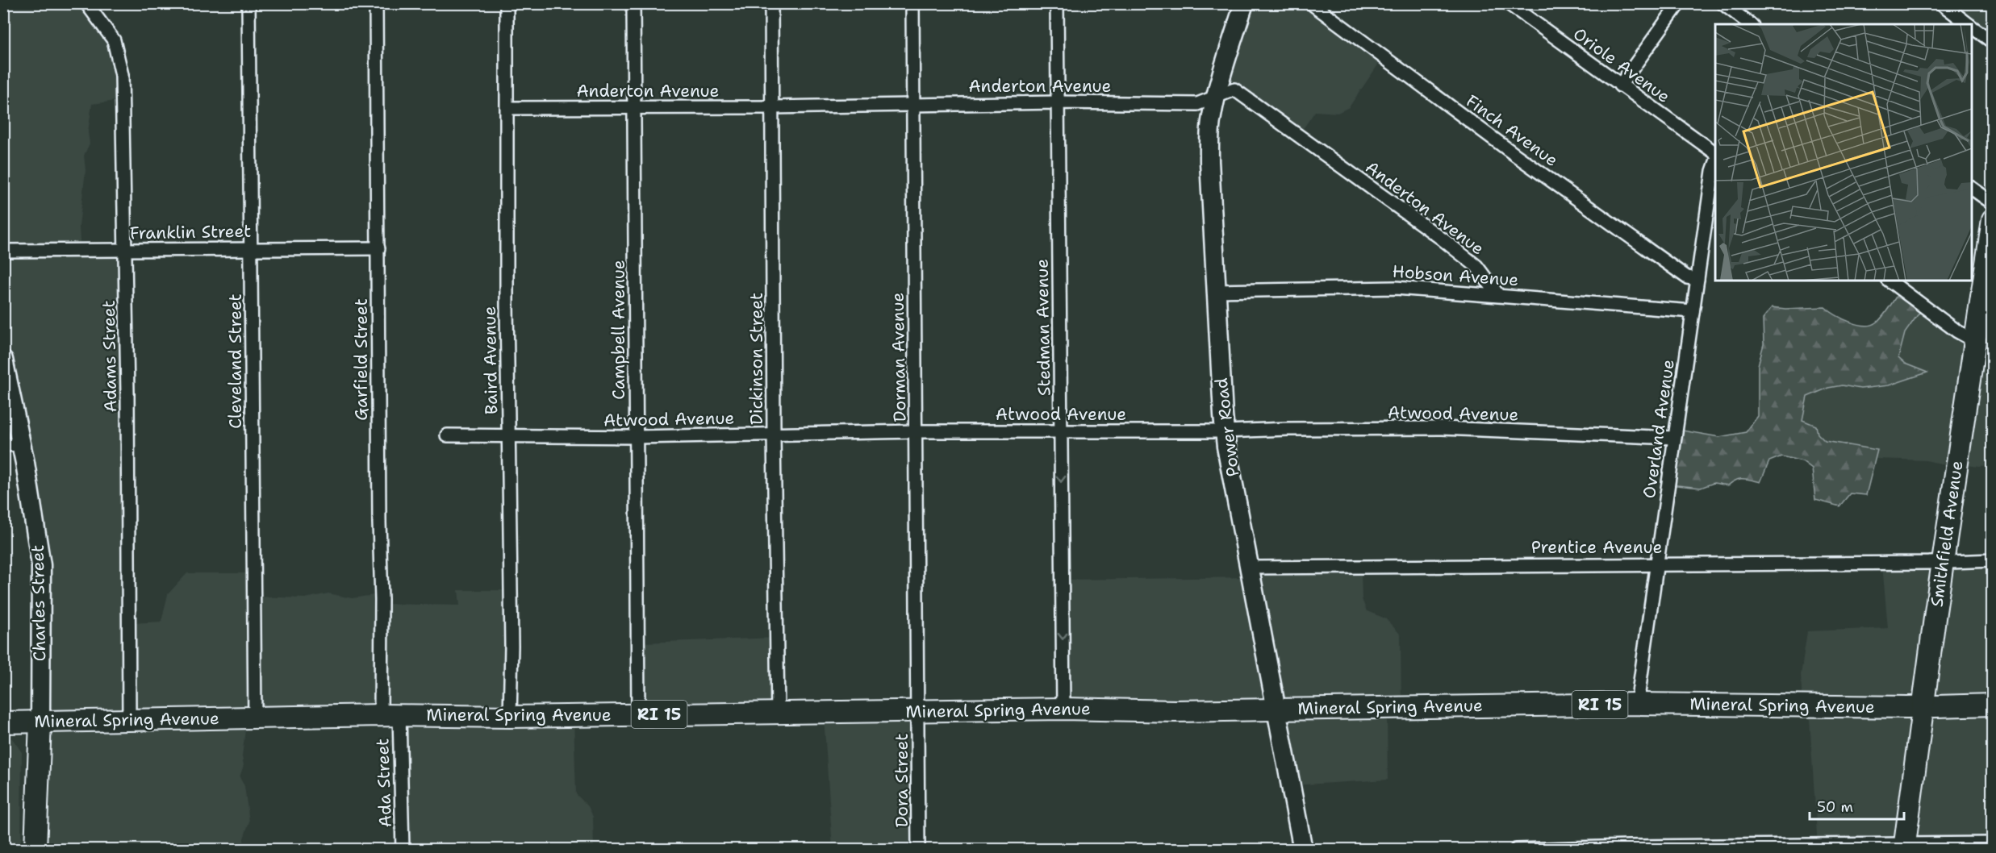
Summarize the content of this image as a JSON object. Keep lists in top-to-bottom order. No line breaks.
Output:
{"streets":{"main road":["Power Road","Smithfield Avenue","Charles Street","RI 15","Mineral Spring Avenue"],"street":["Oriole Avenue","Anderton Avenue","Finch Avenue","Franklin Street","Hobson Avenue","Stedman Avenue","Campbell Avenue","Adams Street","Dorman Avenue","Dickinson Street","Garfield Street","Baird Avenue","Cleveland Street","Atwood Avenue","Overland Avenue","Prentice Avenue","Dora Street","Ada Street"]},"crossings":[["Anderton Avenue","Hobson Avenue"],["Anderton Avenue","Stedman Avenue"],["Anderton Avenue","Campbell Avenue"],["Anderton Avenue","Dorman Avenue"],["Anderton Avenue","Dickinson Street"],["Anderton Avenue","Baird Avenue"],["Anderton Avenue","Power Road"],["Finch Avenue","Overland Avenue"],["Franklin Street","Adams Street"],["Franklin Street","Garfield Street"],["Franklin Street","Cleveland Street"],["Hobson Avenue","Power Road"],["Hobson Avenue","Overland Avenue"],["Stedman Avenue","Atwood Avenue"],["Stedman Avenue","Mineral Spring Avenue"],["Campbell Avenue","Atwood Avenue"],["Campbell Avenue","Mineral Spring Avenue"],["Adams Street","Mineral Spring Avenue"],["Dorman Avenue","Atwood Avenue"],["Dorman Avenue","Mineral Spring Avenue"],["Dorman Avenue","Dora Street"],["Dickinson Street","Atwood Avenue"],["Dickinson Street","Mineral Spring Avenue"],["Garfield Street","Mineral Spring Avenue"],["Garfield Street","Ada Street"],["Baird Avenue","Atwood Avenue"],["Baird Avenue","Mineral Spring Avenue"],["Cleveland Street","Mineral Spring Avenue"],["Atwood Avenue","Power Road"],["Atwood Avenue","Overland Avenue"],["Power Road","Prentice Avenue"],["Power Road","Mineral Spring Avenue"],["Overland Avenue","Prentice Avenue"],["Overland Avenue","Mineral Spring Avenue"],["Smithfield Avenue","Prentice Avenue"],["Smithfield Avenue","Mineral Spring Avenue"],["Charles Street","Mineral Spring Avenue"],["Mineral Spring Avenue","Dora Street"],["Mineral Spring Avenue","Ada Street"]],"one_way":["Stedman Avenue"],"scale_bar":"50 m"}
